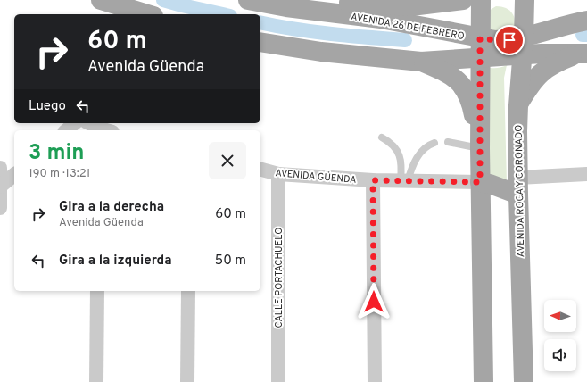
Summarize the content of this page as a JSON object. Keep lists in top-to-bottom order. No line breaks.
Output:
{"streets":{"main road":["AVENIDA 26 DE FEBRERO","AVENIDA ROCA Y CORONADO"],"street":["AVENIDA GÜENDA","CALLE PORTACHUELO"]},"crossings":[["AVENIDA 26 DE FEBRERO","AVENIDA ROCA Y CORONADO"],["AVENIDA GÜENDA","CALLE PORTACHUELO"]],"north":"left","page":{"turn":["60 m","Avenida Güenda"],"then":"Luego","heading":["3 min","190 m · 13:21"],"list":[{"name":"Gira a la derecha","note":"Avenida Güenda","value":"60 m"},{"name":"Gira a la izquierda","value":"50 m"}]}}
